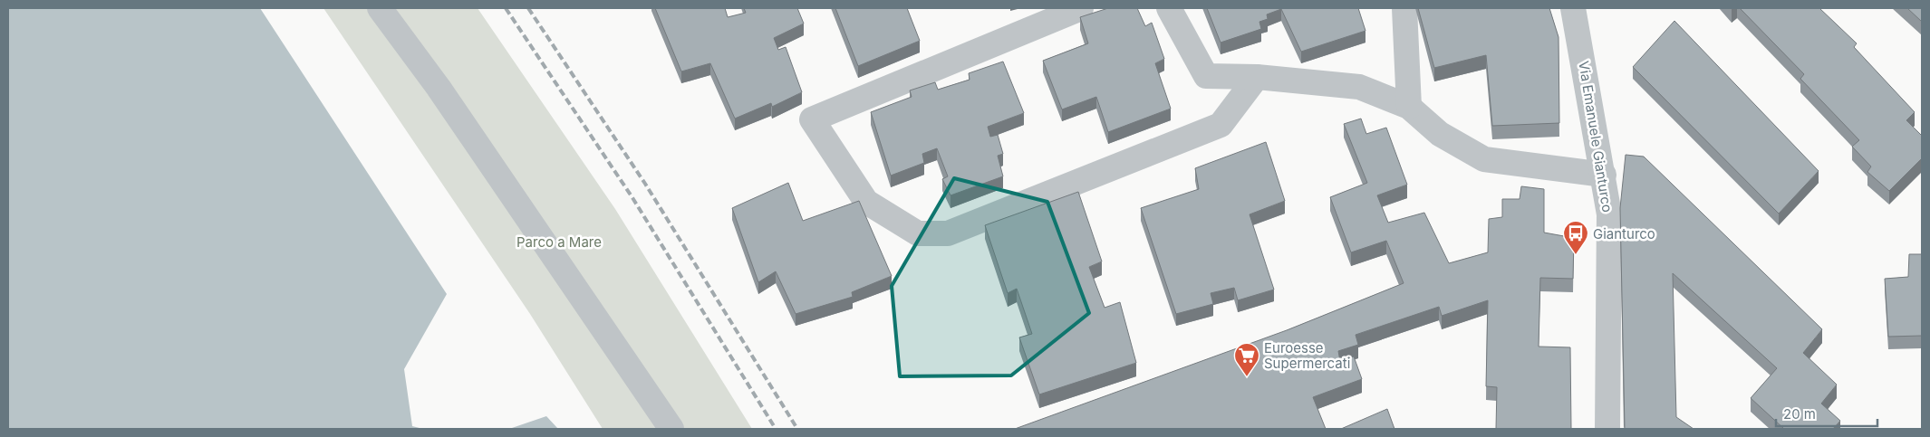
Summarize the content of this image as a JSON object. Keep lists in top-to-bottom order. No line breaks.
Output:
{"streets":{"street":["Via Emanuele Gianturco"]},"parks":["Parco a Mare"],"places":{"bus stop":["Gianturco"],"supermarket":["Euroesse Supermercati"]},"scale_bar":"20 m"}
